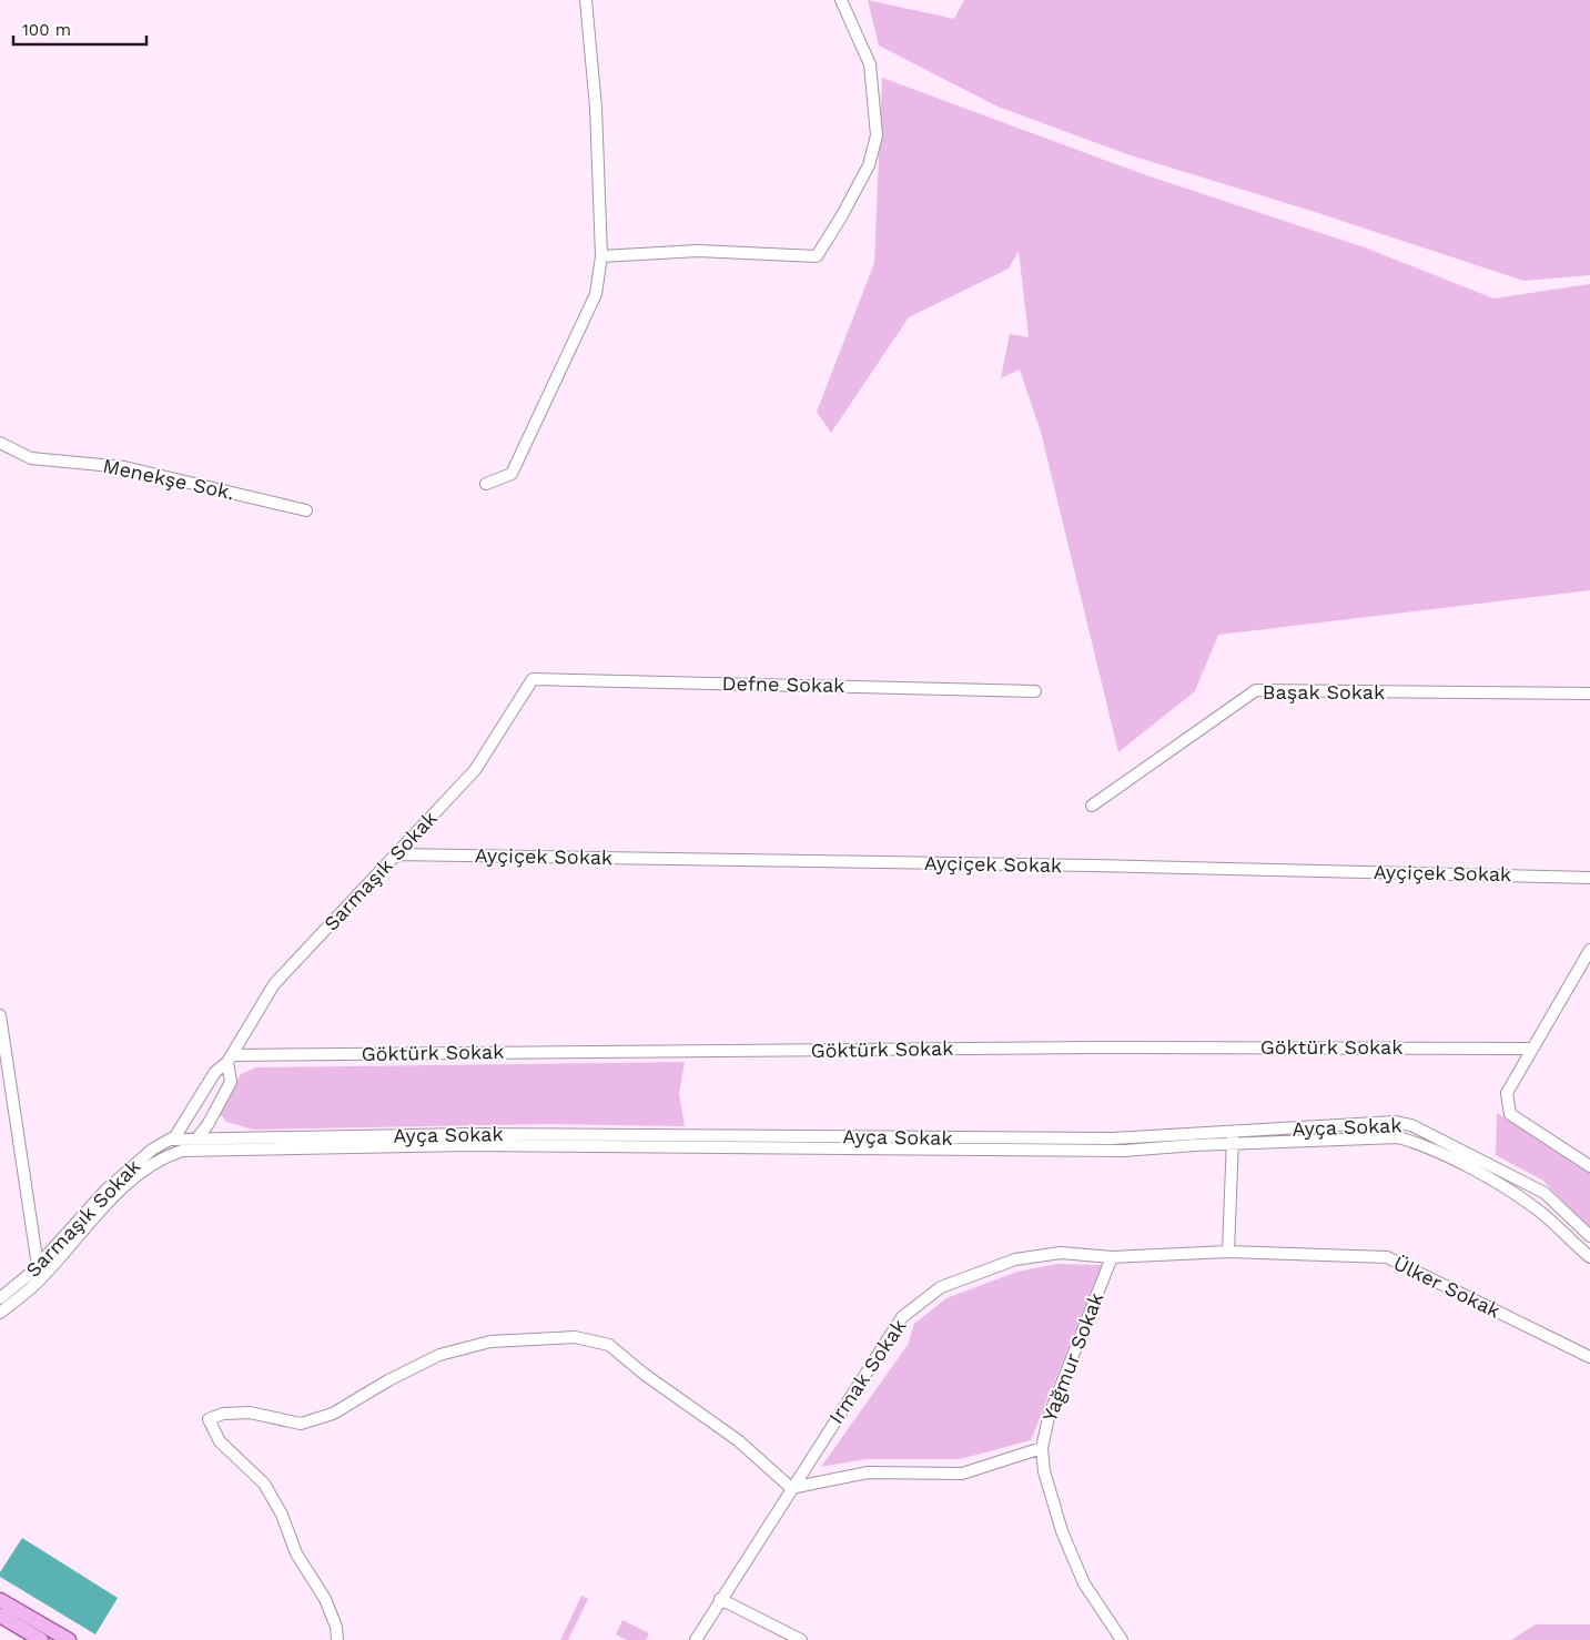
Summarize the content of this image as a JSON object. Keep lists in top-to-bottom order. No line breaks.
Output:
{"streets":{"street":["Menekşe Sok.","Defne Sokak","Başak Sokak","Ayçiçek Sokak","Sarmaşık Sokak","Göktürk Sokak","Ayça Sokak","Ülker Sokak","Yağmur Sokak","Irmak Sokak"]},"crossings":[["Defne Sokak","Sarmaşık Sokak"],["Ayçiçek Sokak","Sarmaşık Sokak"],["Sarmaşık Sokak","Göktürk Sokak"],["Sarmaşık Sokak","Ayça Sokak"],["Ülker Sokak","Irmak Sokak"],["Yağmur Sokak","Irmak Sokak"]],"scale_bar":"100 m"}
